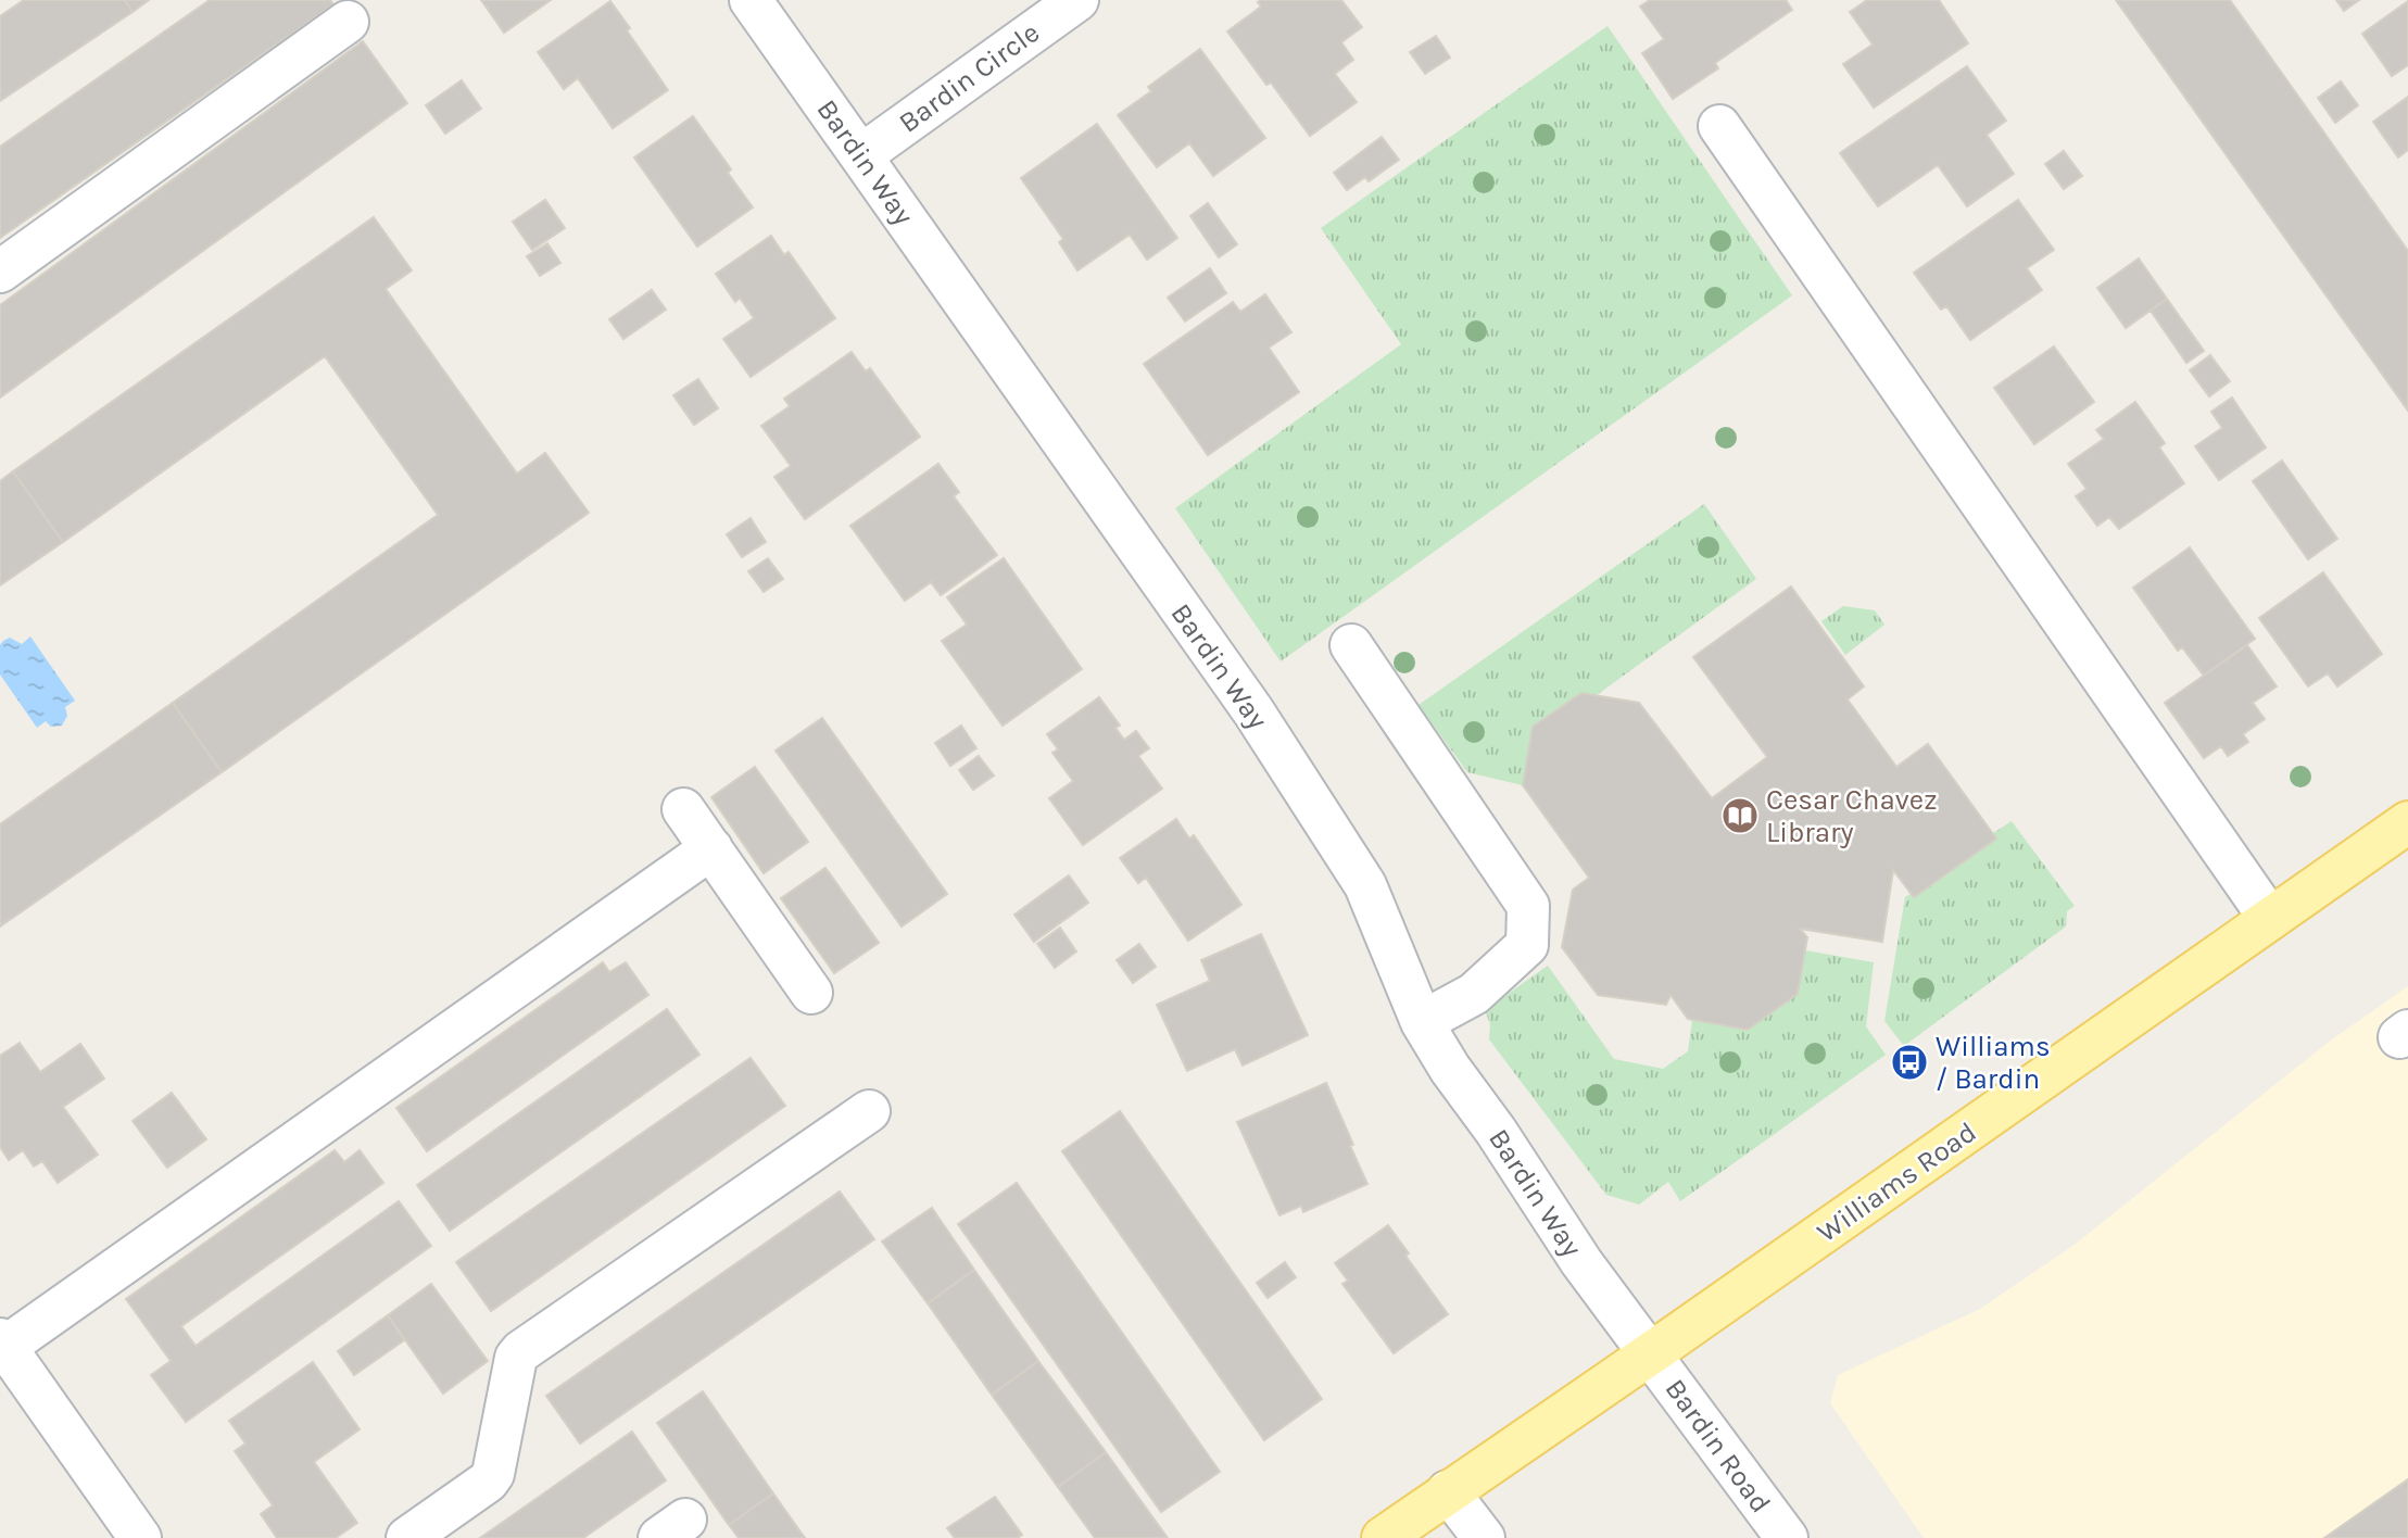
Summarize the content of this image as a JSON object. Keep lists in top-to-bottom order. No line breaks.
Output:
{"streets":{"main road":["Williams Road"],"street":["Bardin Circle","Bardin Way","Bardin Road"]},"crossings":[["Bardin Circle","Bardin Way"],["Bardin Way","Williams Road"],["Bardin Way","Bardin Road"],["Williams Road","Bardin Road"]],"places":{"library":["Cesar Chavez Library"],"bus stop":["Williams / Bardin"]}}
